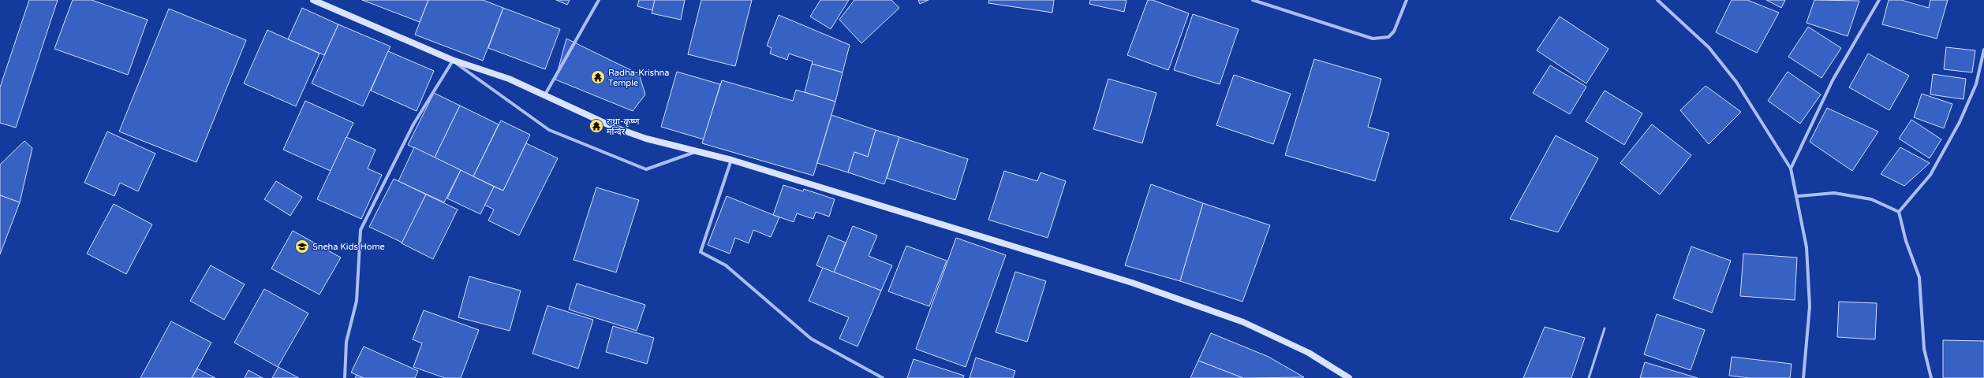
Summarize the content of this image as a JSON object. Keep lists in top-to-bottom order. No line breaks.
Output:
{"places":{"temple":["Radha-Krishna Temple","राधा-कृष्ण मन्दिर"],"school or university":["Sneha Kids Home"]}}
